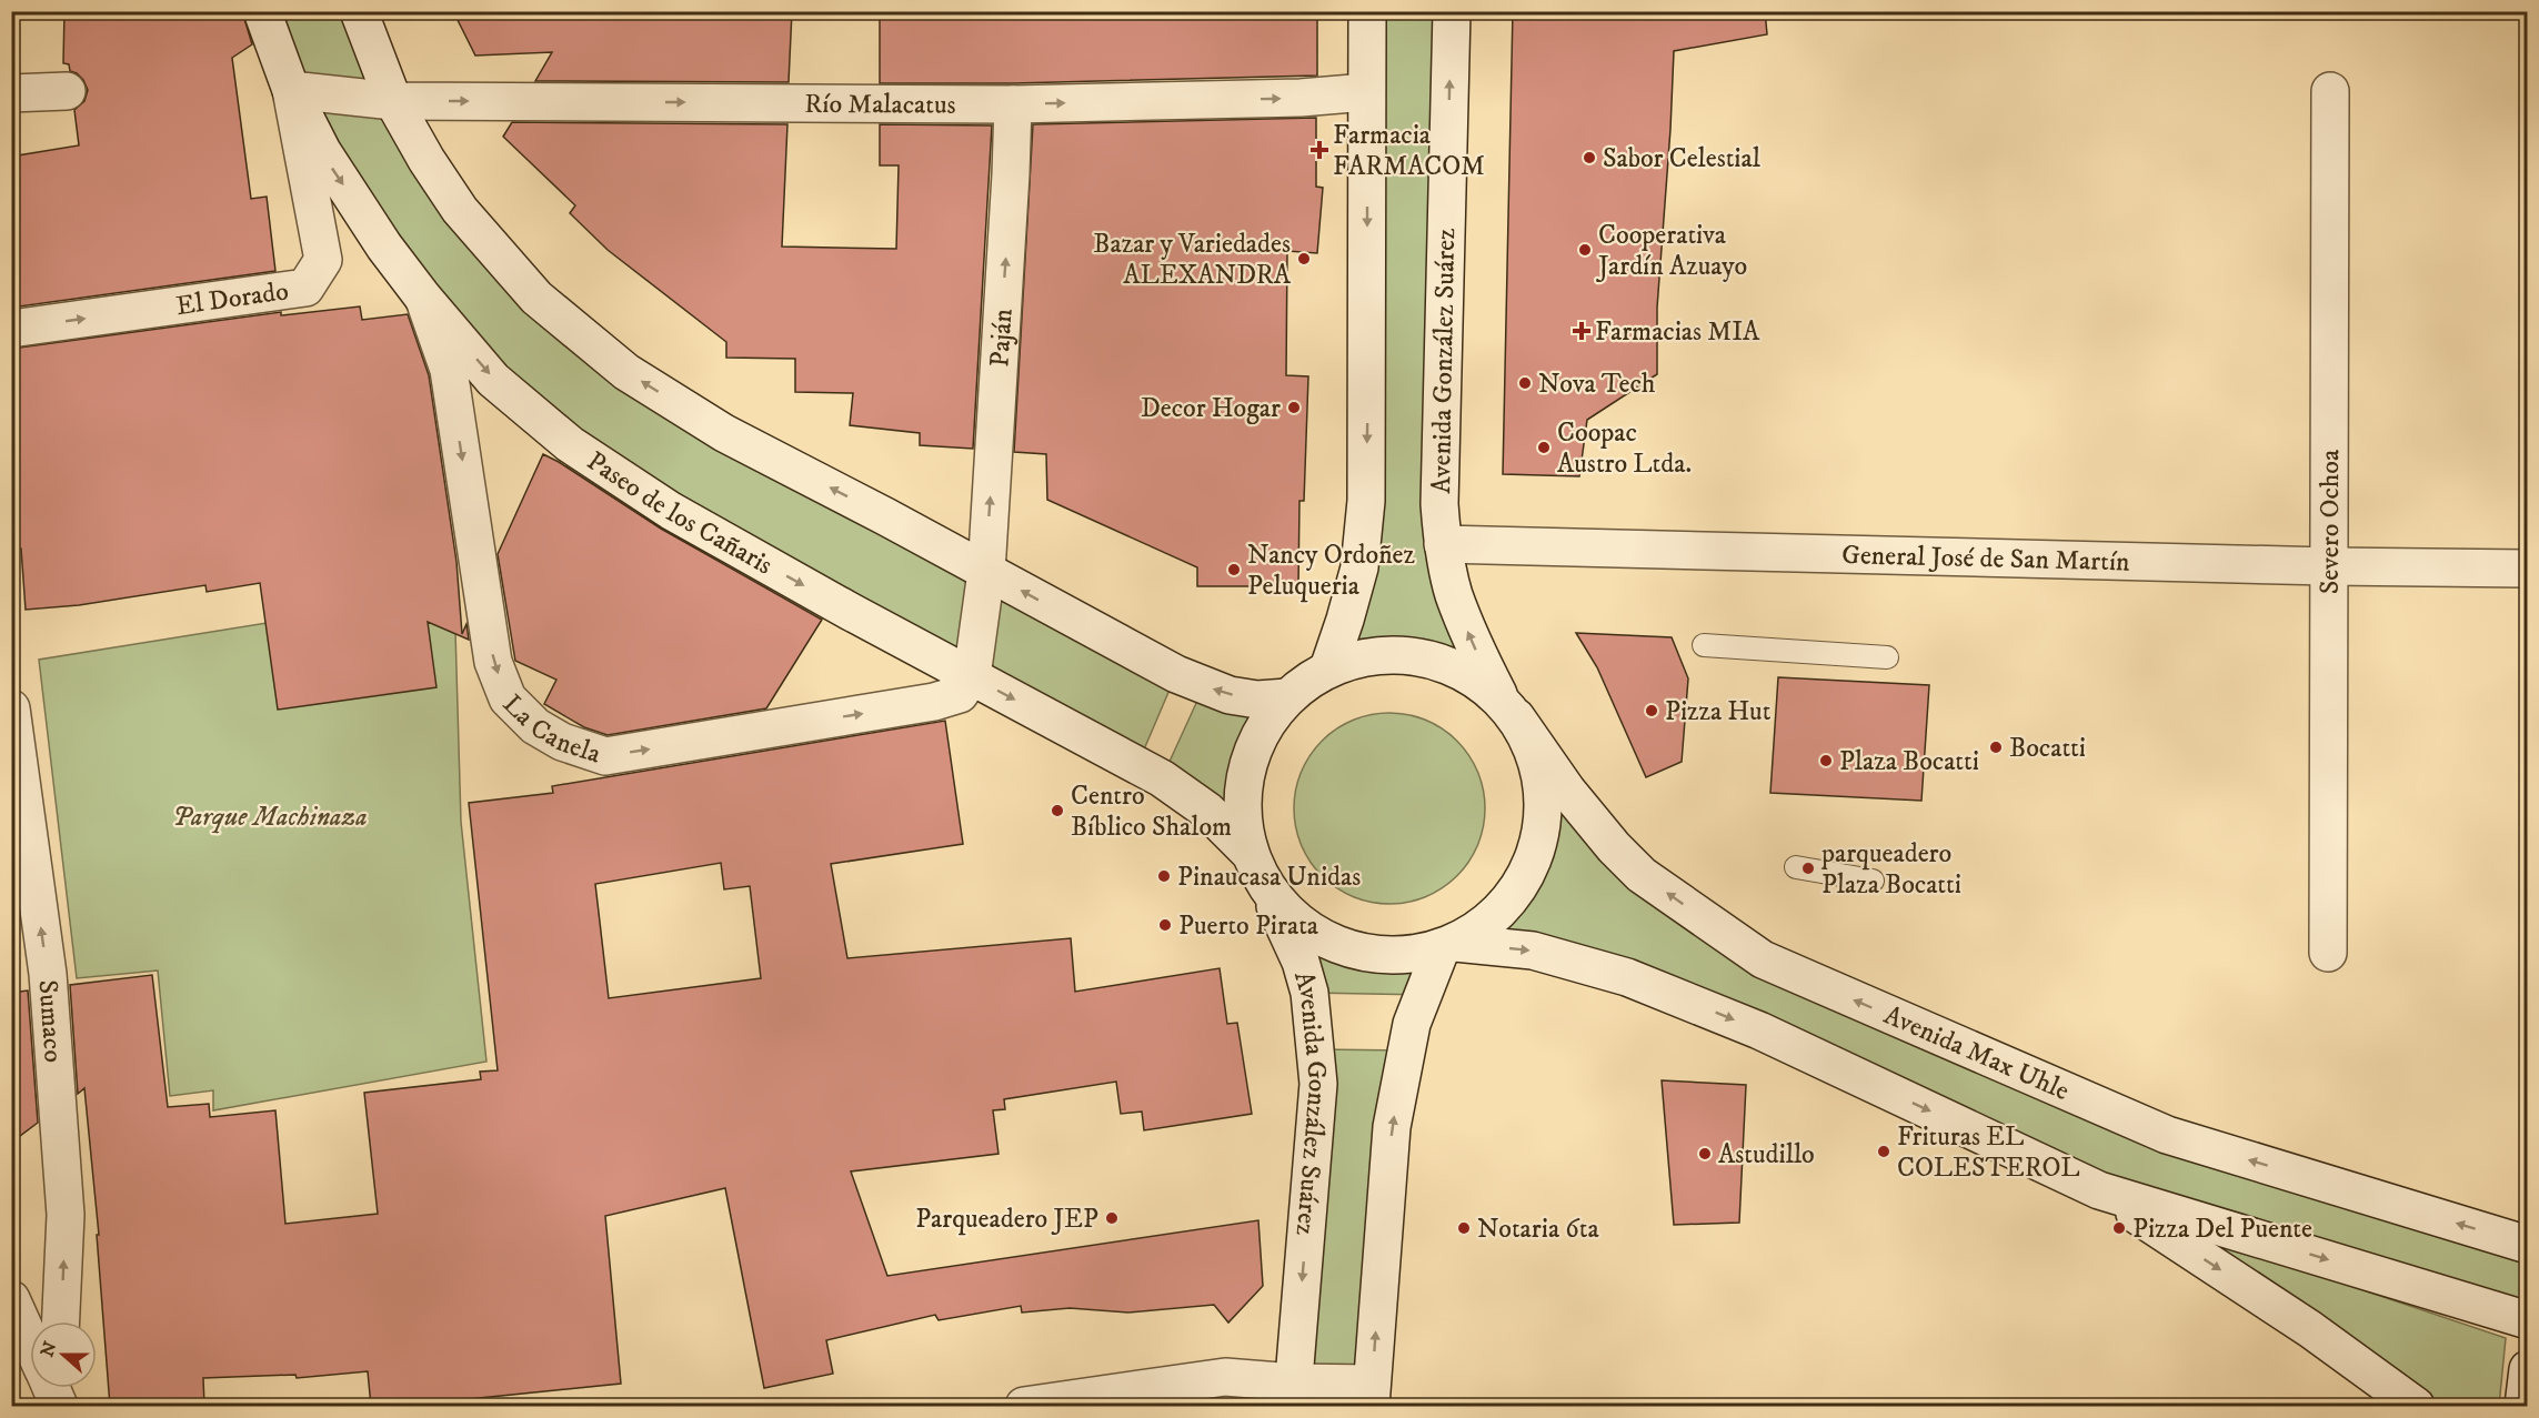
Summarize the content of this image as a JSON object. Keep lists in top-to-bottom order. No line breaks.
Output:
{"streets":{"main road":["Río Malacatus","El Dorado","Paján","Avenida González Suárez","Paseo de los Cañaris","Severo Ochoa","General José de San Martín","La Canela","Sumaco","Avenida Max Uhle"]},"crossings":[["Río Malacatus","Paján"],["El Dorado","Paseo de los Cañaris"],["Avenida González Suárez","General José de San Martín"],["Avenida González Suárez","Avenida Max Uhle"],["Paseo de los Cañaris","La Canela"],["Severo Ochoa","General José de San Martín"]],"one_way":["Río Malacatus","Paján","Sumaco"],"parks":["Parque Machinaza"],"places":{"health":["Farmacia FARMACOM","Farmacias MIA"],"other":["Sabor Celestial","Cooperativa Jardín Azuayo","Bazar y Variedades ALEXANDRA","Nova Tech","Decor Hogar","Coopac Austro Ltda.","Nancy Ordoñez Peluqueria","Pizza Hut","Bocatti","Plaza Bocatti","Centro Bíblico Shalom","parqueadero Plaza Bocatti","Pinaucasa Unidas","Puerto Pirata","Frituras EL COLESTEROL","Astudillo","Parqueadero JEP","Notaria 6ta","Pizza Del Puente"]},"north":"left"}
